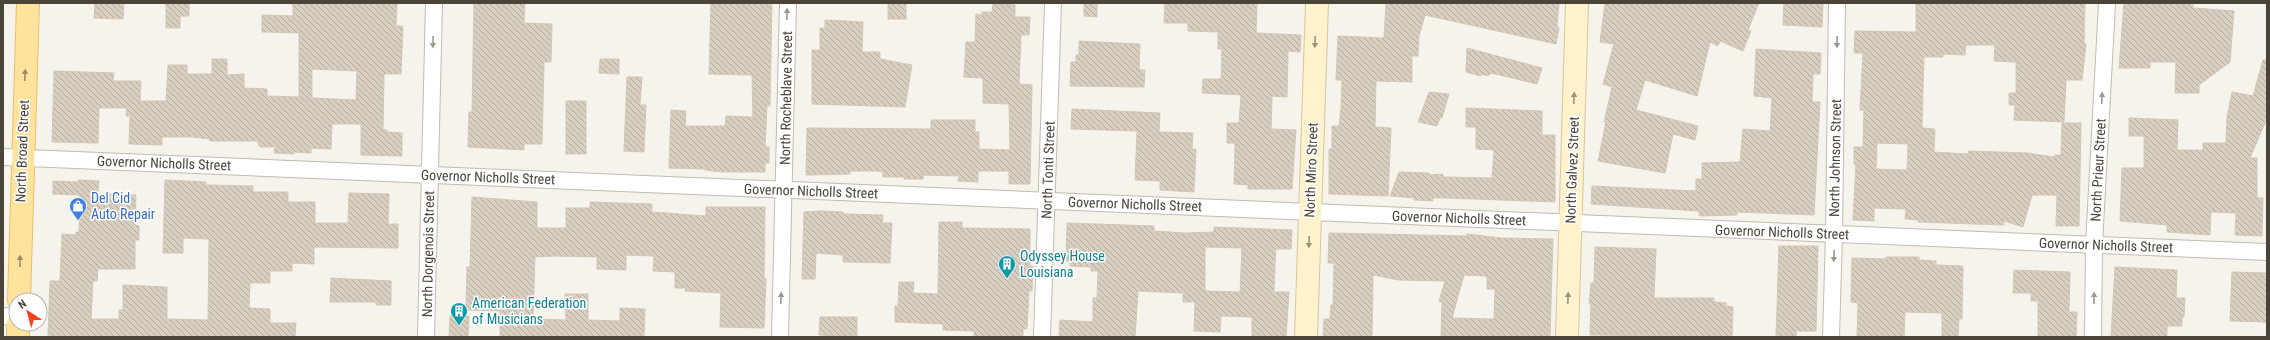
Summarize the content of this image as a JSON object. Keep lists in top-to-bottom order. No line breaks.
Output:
{"streets":{"main road":["North Broad Street"],"street":["North Rocheblave Street","North Johnson Street","Governor Nicholls Street","North Tonti Street","North Miro Street","North Galvez Street","North Prieur Street","North Dorgenois Street"]},"crossings":[["North Rocheblave Street","Governor Nicholls Street"],["North Broad Street","Governor Nicholls Street"],["North Johnson Street","Governor Nicholls Street"],["Governor Nicholls Street","North Tonti Street"],["Governor Nicholls Street","North Miro Street"],["Governor Nicholls Street","North Galvez Street"],["Governor Nicholls Street","North Prieur Street"],["Governor Nicholls Street","North Dorgenois Street"]],"one_way":["North Rocheblave Street","North Broad Street","North Johnson Street","North Miro Street","North Galvez Street","North Prieur Street","North Dorgenois Street"],"places":{"shop":["Del Cid Auto Repair"],"building":["Odyssey House Louisiana","American Federation of Musicians"]},"north":"top left"}
